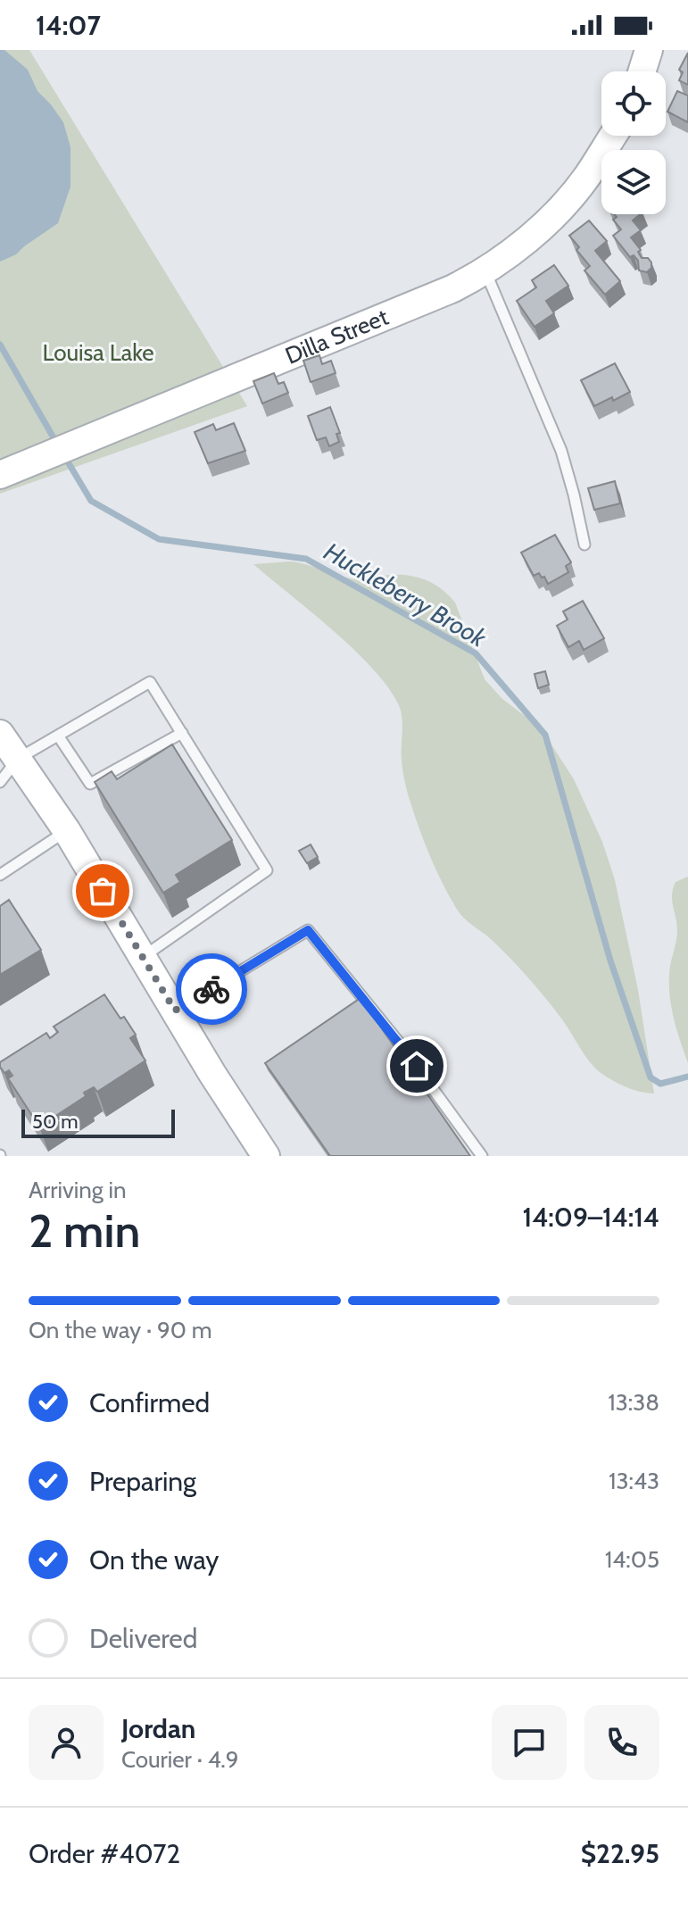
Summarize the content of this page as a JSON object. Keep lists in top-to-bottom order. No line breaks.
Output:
{"streets":{"main road":["Dilla Street"]},"water":["Huckleberry Brook"],"parks":["Louisa Lake"],"scale_bar":"50 m","page":{"status":"14:07","scale":"50 m","heading":["2 min","Arriving in","14:09–14:14"],"panel":["Jordan","Courier · 4.9","Order #4072","$22.95"],"bar":"On the way · 90 m","list":[["Confirmed","13:38"],["Preparing","13:43"],["On the way","14:05"],"Delivered"]}}
